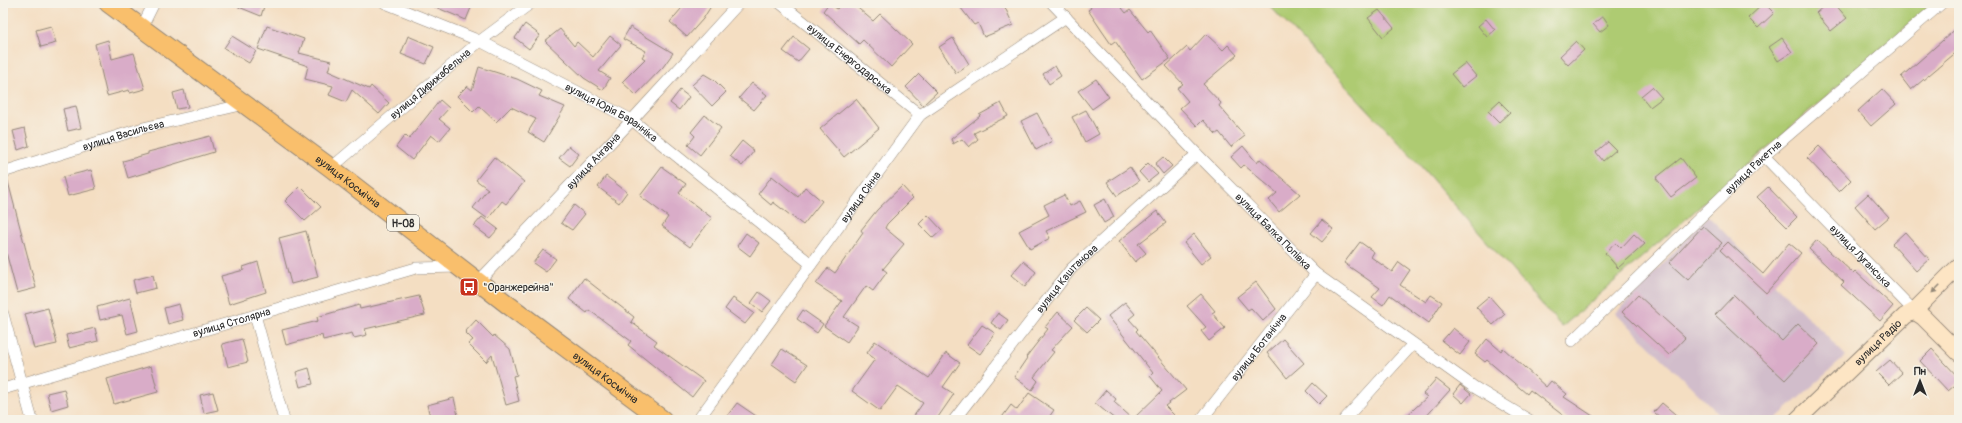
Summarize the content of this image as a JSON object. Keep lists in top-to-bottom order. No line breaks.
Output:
{"streets":{"main road":["вулиця Космічна","Н-08"],"street":["вулиця Енергодарська","вулиця Дирижабельна","вулиця Юрія Баранніка","вулиця Васильєва","вулиця Ангарна","вулиця Ракетна","вулиця Сінна","вулиця Балка Попівка","вулиця Луганська","вулиця Каштанова","вулиця Столярна","вулиця Радіо","вулиця Ботанічна"]},"crossings":[["вулиця Енергодарська","вулиця Сінна"],["вулиця Дирижабельна","вулиця Юрія Баранніка"],["вулиця Дирижабельна","вулиця Космічна"],["вулиця Юрія Баранніка","вулиця Ангарна"],["вулиця Юрія Баранніка","вулиця Сінна"],["вулиця Васильєва","вулиця Космічна"],["вулиця Ангарна","вулиця Космічна"],["вулиця Ракетна","вулиця Луганська"],["вулиця Космічна","вулиця Столярна"],["вулиця Сінна","вулиця Балка Попівка"],["вулиця Балка Попівка","вулиця Каштанова"],["вулиця Балка Попівка","вулиця Ботанічна"],["вулиця Луганська","вулиця Радіо"]],"places":{"bus stop":["\"Оранжерейна\""]},"north":"top"}
